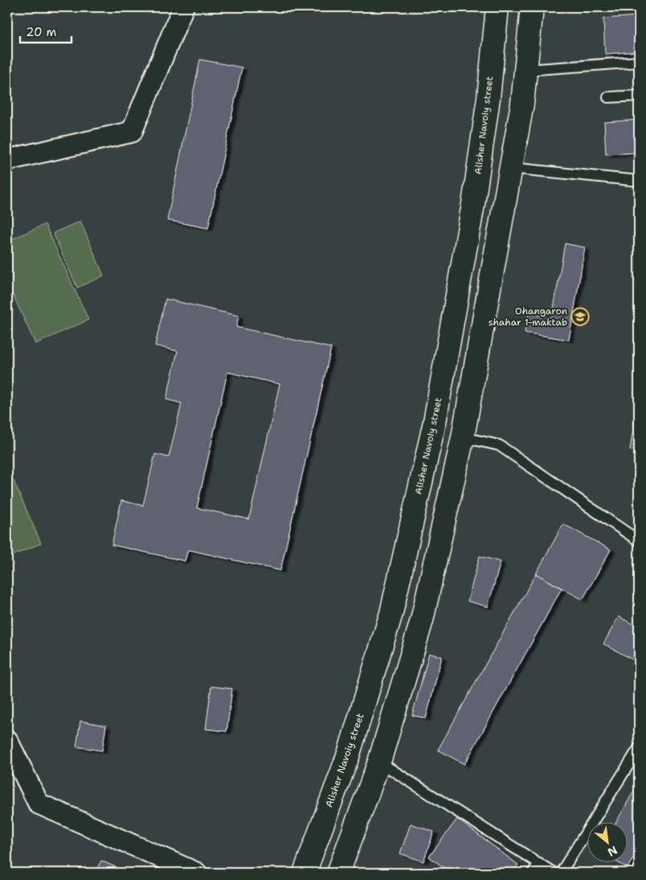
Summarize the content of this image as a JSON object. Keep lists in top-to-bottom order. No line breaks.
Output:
{"streets":{"main road":["Alisher Navoiy street"]},"places":{"school or university":["Ohangaron shahar 1-maktab"]},"scale_bar":"20 m","north":"bottom right"}
